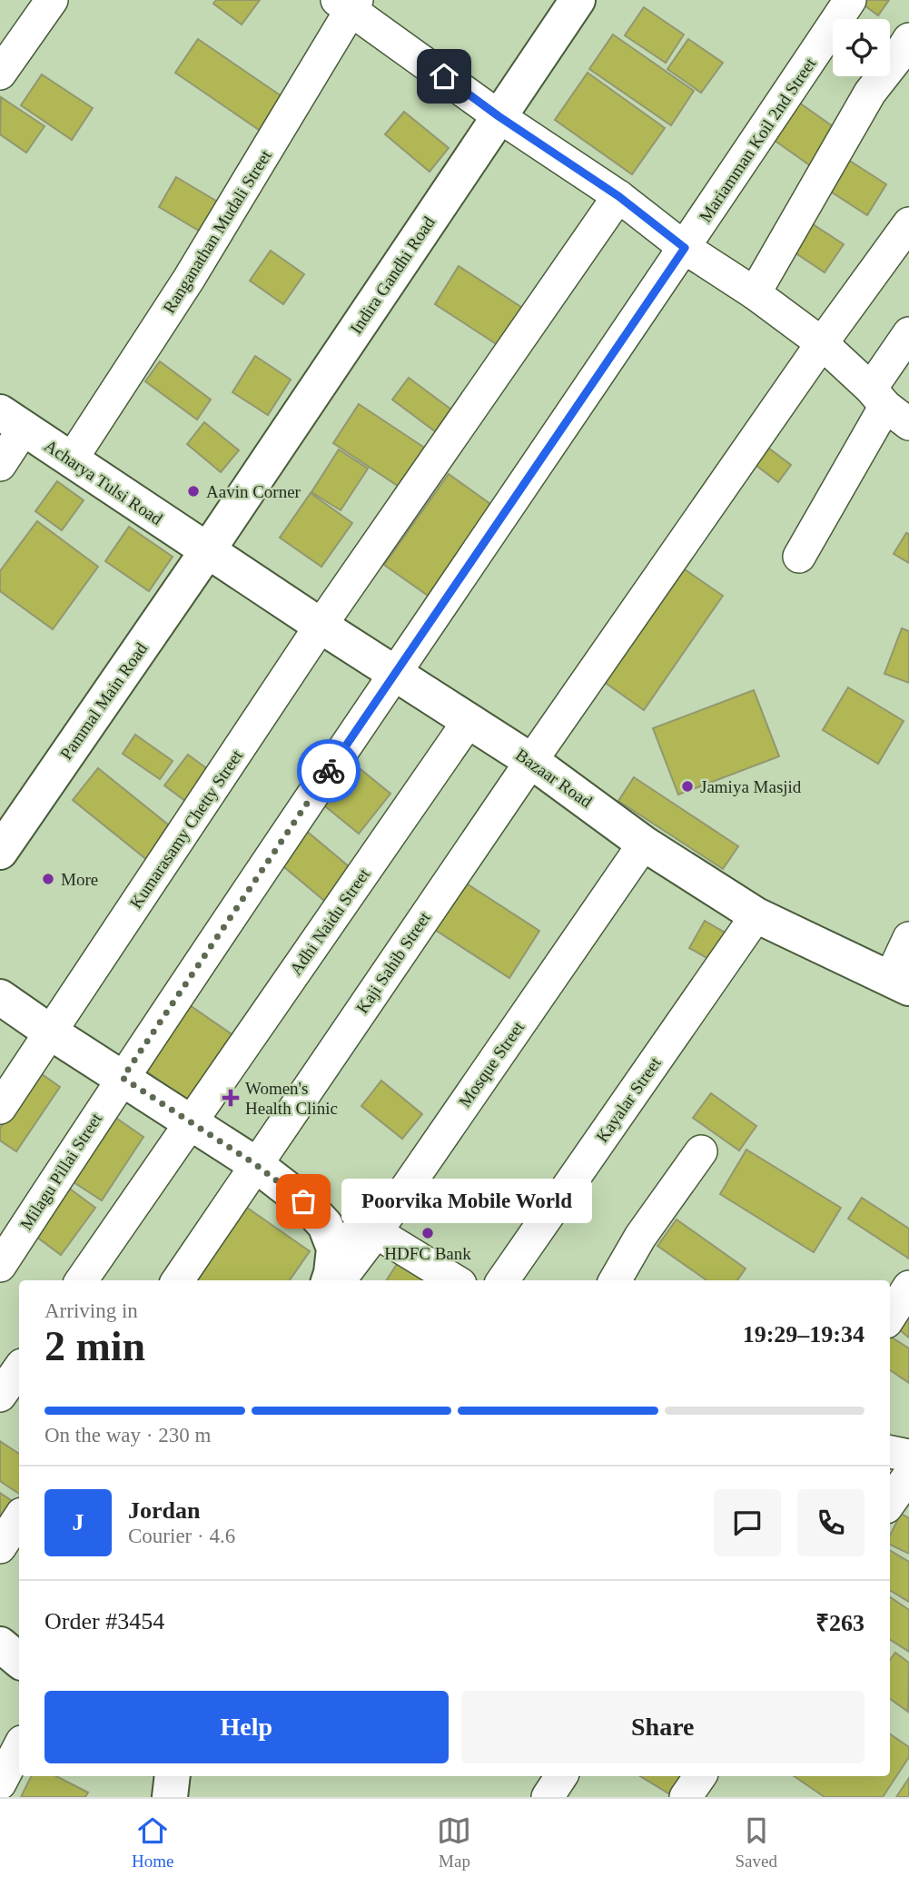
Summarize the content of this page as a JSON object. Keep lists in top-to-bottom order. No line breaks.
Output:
{"streets":{"main road":["Indira Gandhi Road","Acharya Tulsi Road","Pammal Main Road","Bazaar Road"],"street":["Mariamman Koil 2nd Street","Ranganathan Mudali Street","Kumarasamy Chetty Street","Adhi Naidu Street","Kaji Sahib Street","Mosque Street","Kayalar Street","Milagu Pillai Street"]},"crossings":[["Mariamman Koil 2nd Street","Bazaar Road"],["Mariamman Koil 2nd Street","Milagu Pillai Street"],["Ranganathan Mudali Street","Acharya Tulsi Road"],["Indira Gandhi Road","Acharya Tulsi Road"],["Indira Gandhi Road","Pammal Main Road"],["Indira Gandhi Road","Bazaar Road"],["Acharya Tulsi Road","Pammal Main Road"],["Acharya Tulsi Road","Bazaar Road"],["Pammal Main Road","Bazaar Road"],["Bazaar Road","Kumarasamy Chetty Street"],["Bazaar Road","Adhi Naidu Street"],["Bazaar Road","Kaji Sahib Street"],["Bazaar Road","Mosque Street"],["Bazaar Road","Kayalar Street"],["Bazaar Road","Milagu Pillai Street"]],"places":{"other":["Aavin Corner","Jamiya Masjid","More","Poorvika Mobile World","HDFC Bank"],"health":["Women's Health Clinic"]},"page":{"bubble":"Poorvika Mobile World","heading":["2 min","Arriving in","19:29–19:34"],"panel":["Jordan","Courier · 4.6","Order #3454","₹263"],"bar":"On the way · 230 m","round":"J","buttons":["Help","Share"],"tabs":["Home","Map","Saved"]}}
